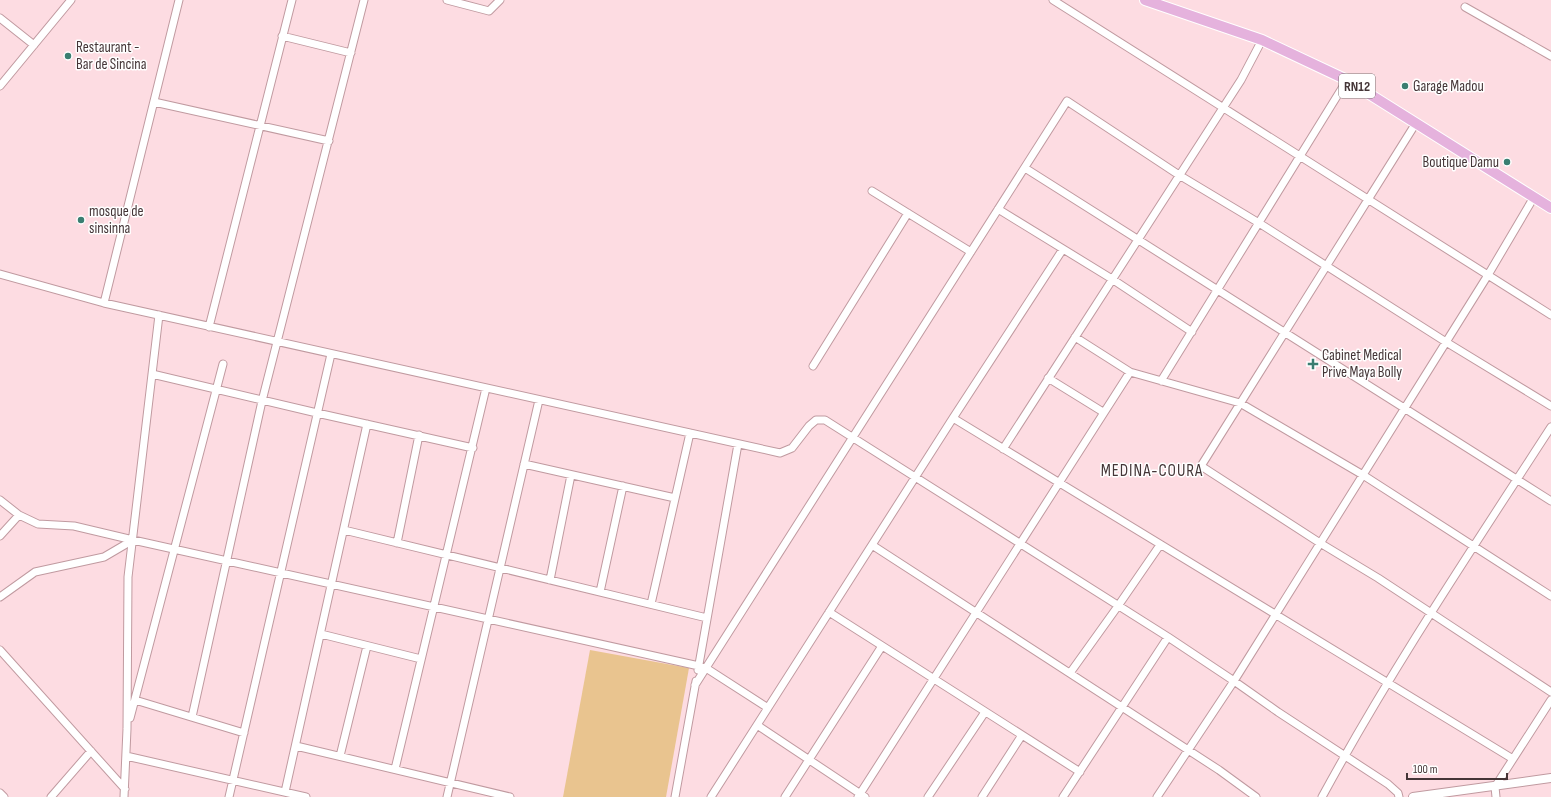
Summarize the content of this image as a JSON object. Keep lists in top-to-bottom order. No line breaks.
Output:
{"streets":{"main road":["RN12"]},"districts":["MEDINA-COURA"],"places":{"other":["Restaurant - Bar de Sincina","Garage Madou","Boutique Damu","mosque de sinsinna"],"health":["Cabinet Medical Prive Maya Bolly"]},"scale_bar":"100 m"}
